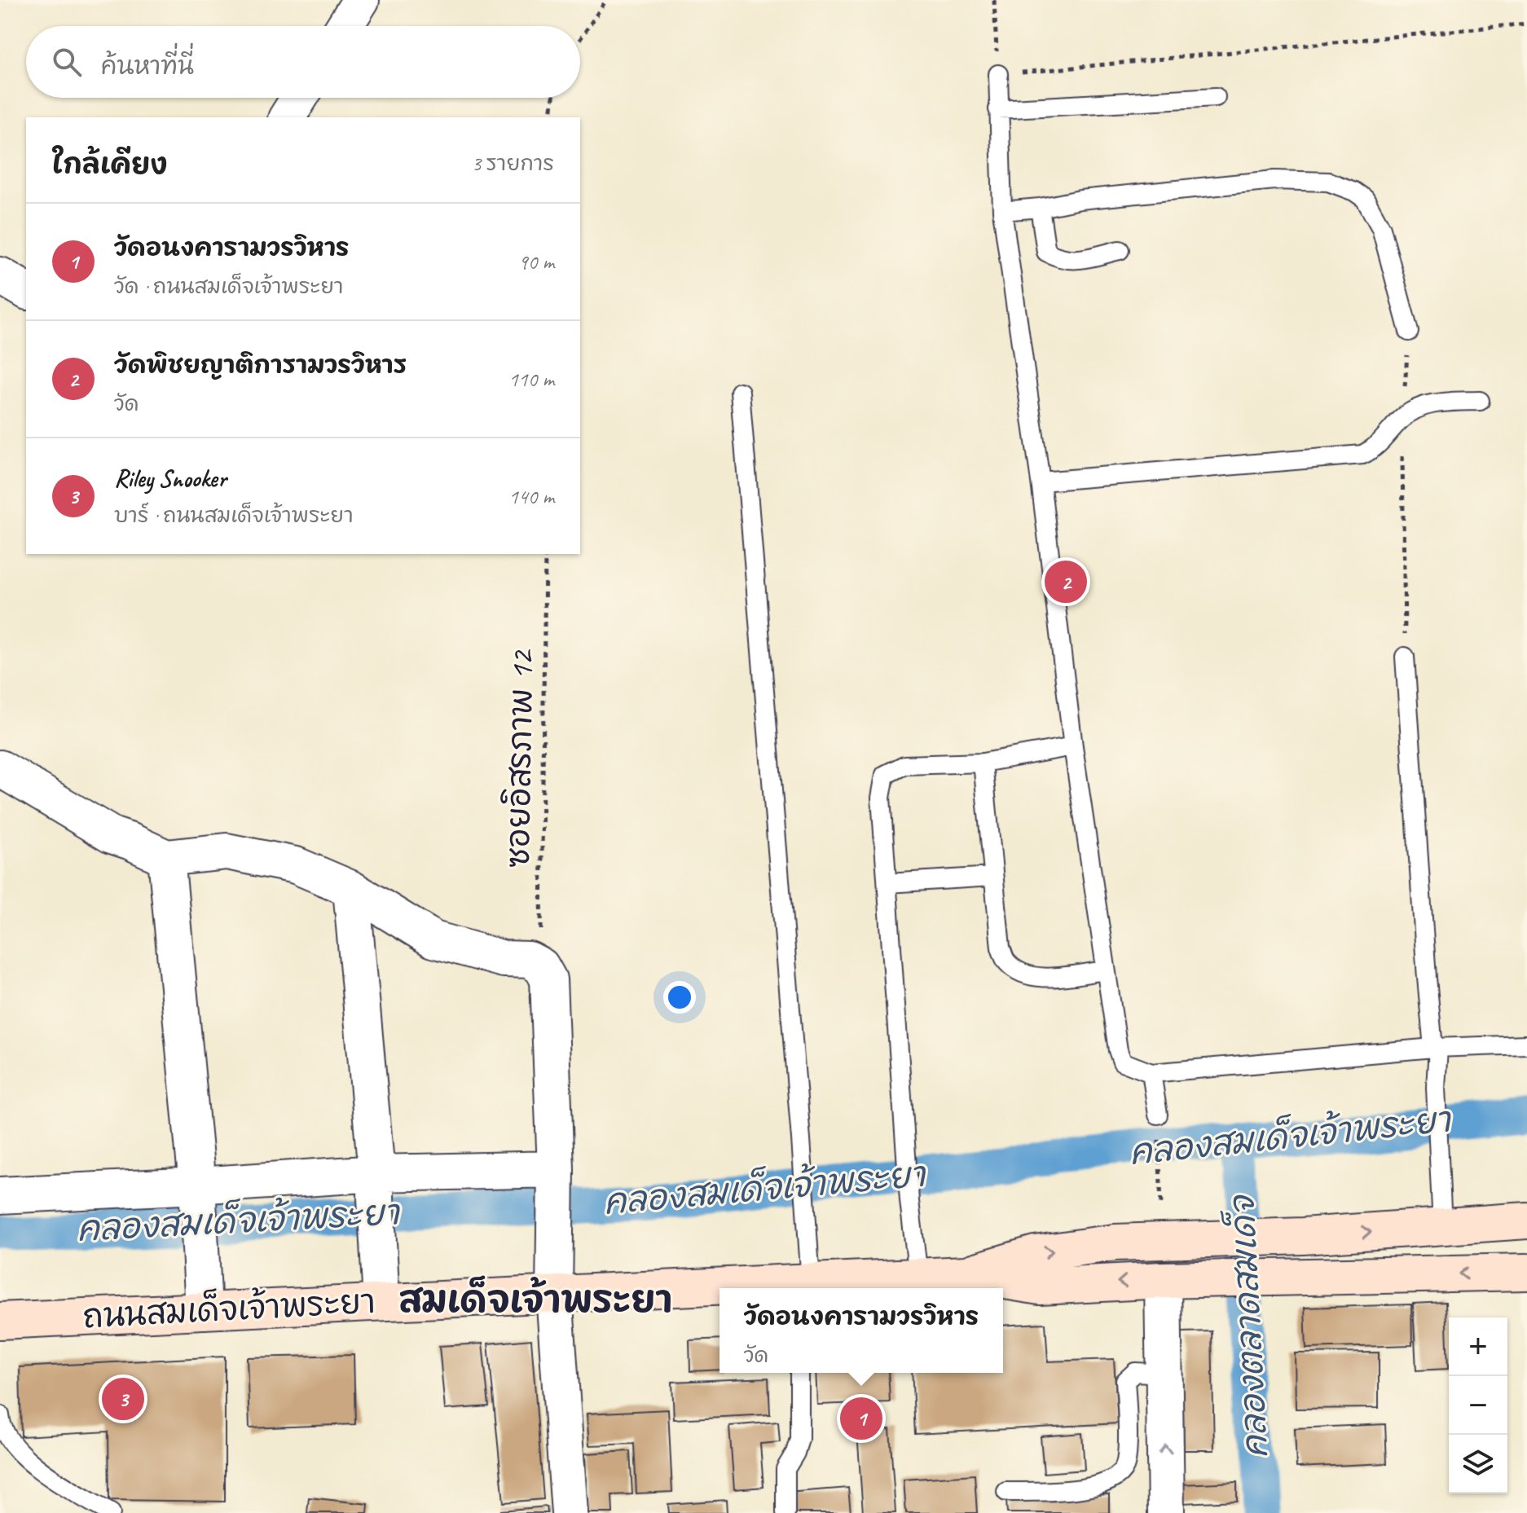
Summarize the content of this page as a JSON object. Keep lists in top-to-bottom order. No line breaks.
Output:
{"streets":{"main road":["ถนนสมเด็จเจ้าพระยา"],"path":["ซอยอิสรภาพ 12"]},"districts":["สมเด็จเจ้าพระยา"],"water":["คลองสมเด็จเจ้าพระยา","คลองตลาดสมเด็จ"],"page":{"search":"ค้นหาที่นี่","heading":["ใกล้เคียง","3 รายการ"],"list":[{"mark":"1","name":"วัดอนงคารามวรวิหาร","note":"วัด · ถนนสมเด็จเจ้าพระยา","value":"90 m"},{"mark":"2","name":"วัดพิชยญาติการามวรวิหาร","note":"วัด","value":"110 m"},{"mark":"3","name":"Riley Snooker","note":"บาร์ · ถนนสมเด็จเจ้าพระยา","value":"140 m"}],"pins":["2","3","1"],"popup":["วัดอนงคารามวรวิหาร","วัด"],"map_buttons":["+","−"]}}
